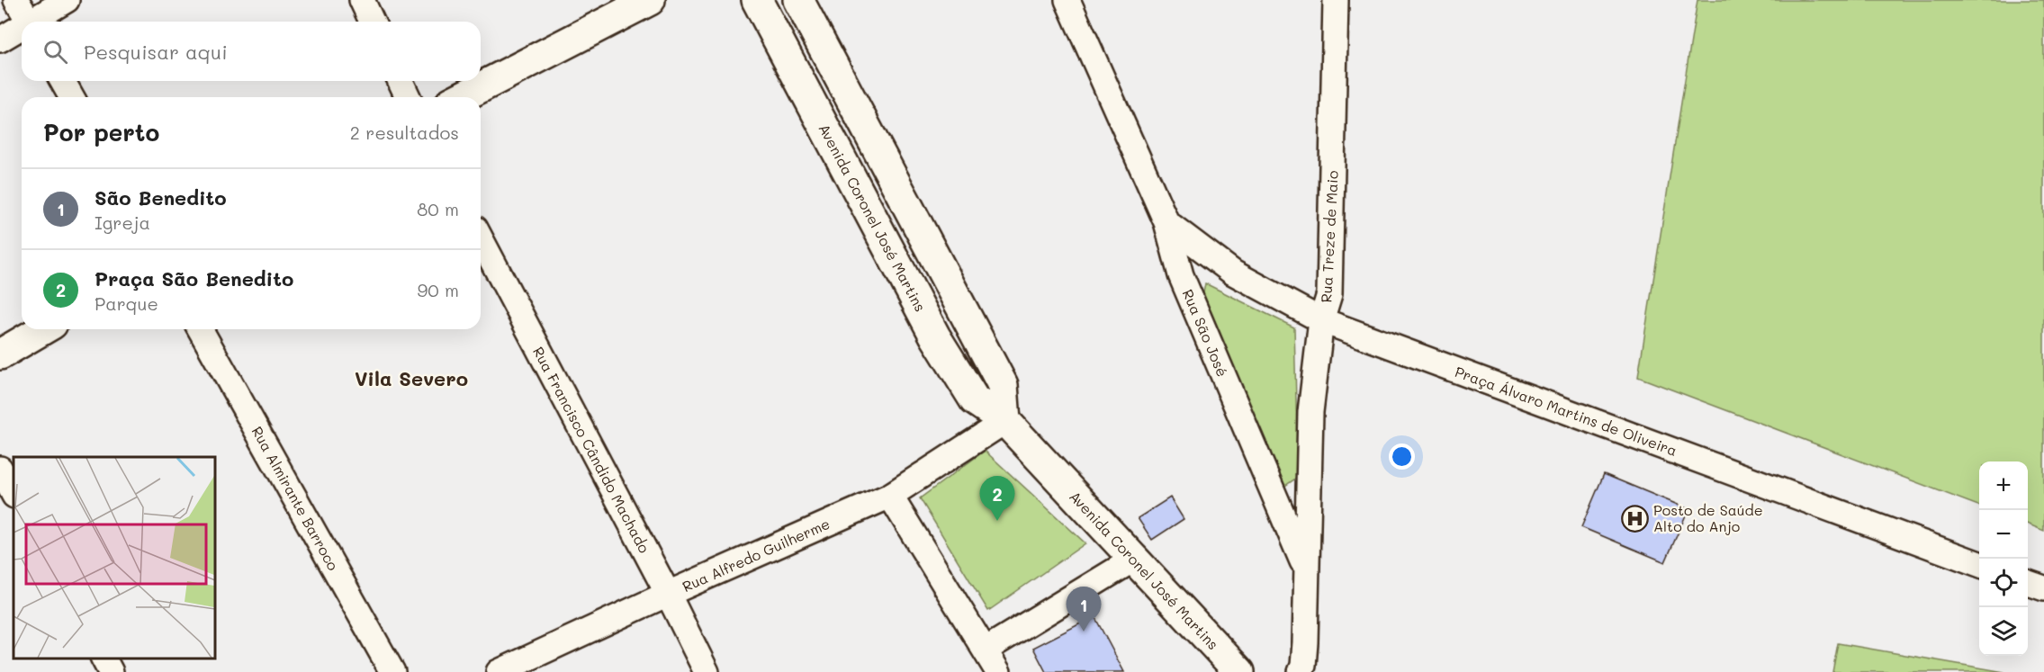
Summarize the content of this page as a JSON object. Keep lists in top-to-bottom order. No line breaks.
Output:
{"streets":{"street":["Avenida Coronel José Martins","Rua Treze de Maio","Rua São José","Praça Álvaro Martins de Oliveira","Rua Francisco Cândido Machado","Rua Almirante Barroco","Rua Alfredo Guilherme"]},"crossings":[["Avenida Coronel José Martins","Rua Alfredo Guilherme"],["Rua Treze de Maio","Rua São José"],["Rua Treze de Maio","Praça Álvaro Martins de Oliveira"],["Rua São José","Praça Álvaro Martins de Oliveira"],["Rua Francisco Cândido Machado","Rua Alfredo Guilherme"]],"districts":["Vila Severo"],"places":{"hospital":["Posto de Saúde Alto do Anjo"]},"page":{"search":"Pesquisar aqui","heading":["Por perto","2 resultados"],"list":[{"mark":"1","name":"São Benedito","note":"Igreja","value":"80 m"},{"mark":"2","name":"Praça São Benedito","note":"Parque","value":"90 m"}],"map_buttons":["+","−"],"pins":["2","1"]}}
